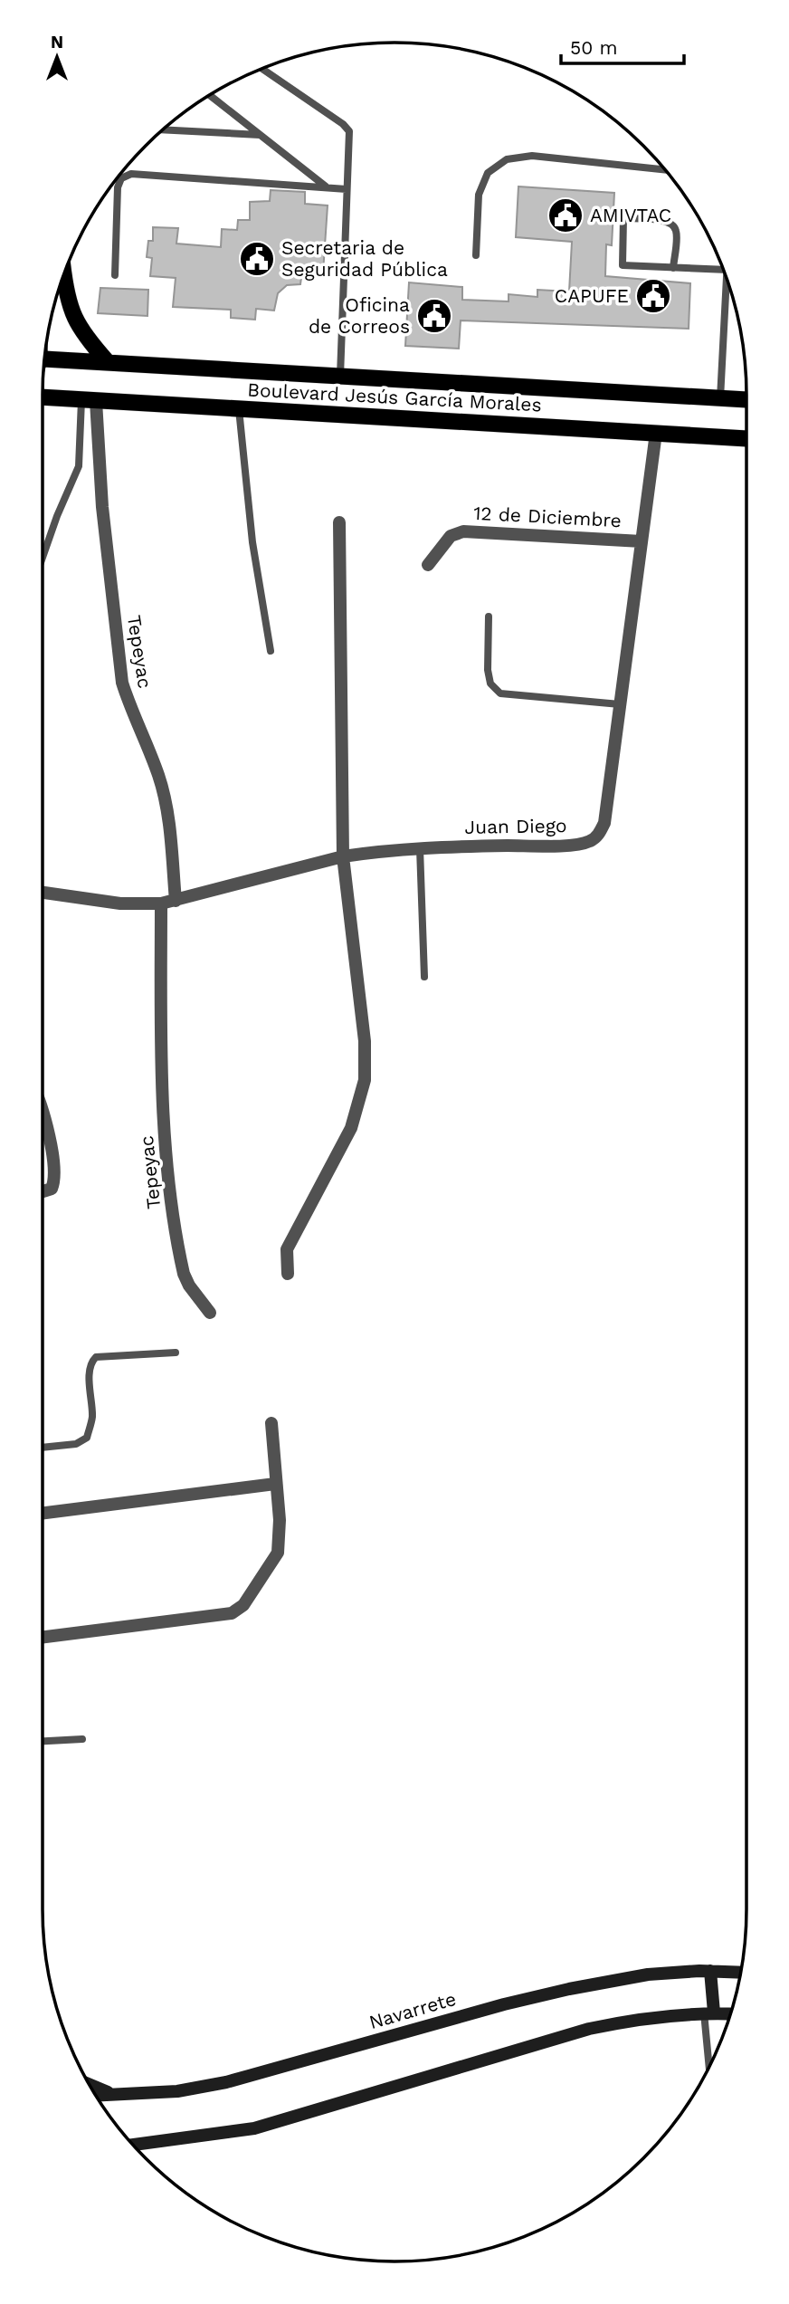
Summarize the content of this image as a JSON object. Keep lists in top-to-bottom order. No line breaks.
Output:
{"streets":{"main road":["Boulevard Jesús García Morales","Navarrete"],"street":["12 de Diciembre","Tepeyac","Juan Diego"]},"crossings":[["Boulevard Jesús García Morales","Tepeyac"],["Boulevard Jesús García Morales","Juan Diego"],["12 de Diciembre","Juan Diego"],["Tepeyac","Juan Diego"]],"places":{"public building":["AMIVTAC","Secretaria de Seguridad Pública","CAPUFE","Oficina de Correos"]},"scale_bar":"50 m","north":"top"}
